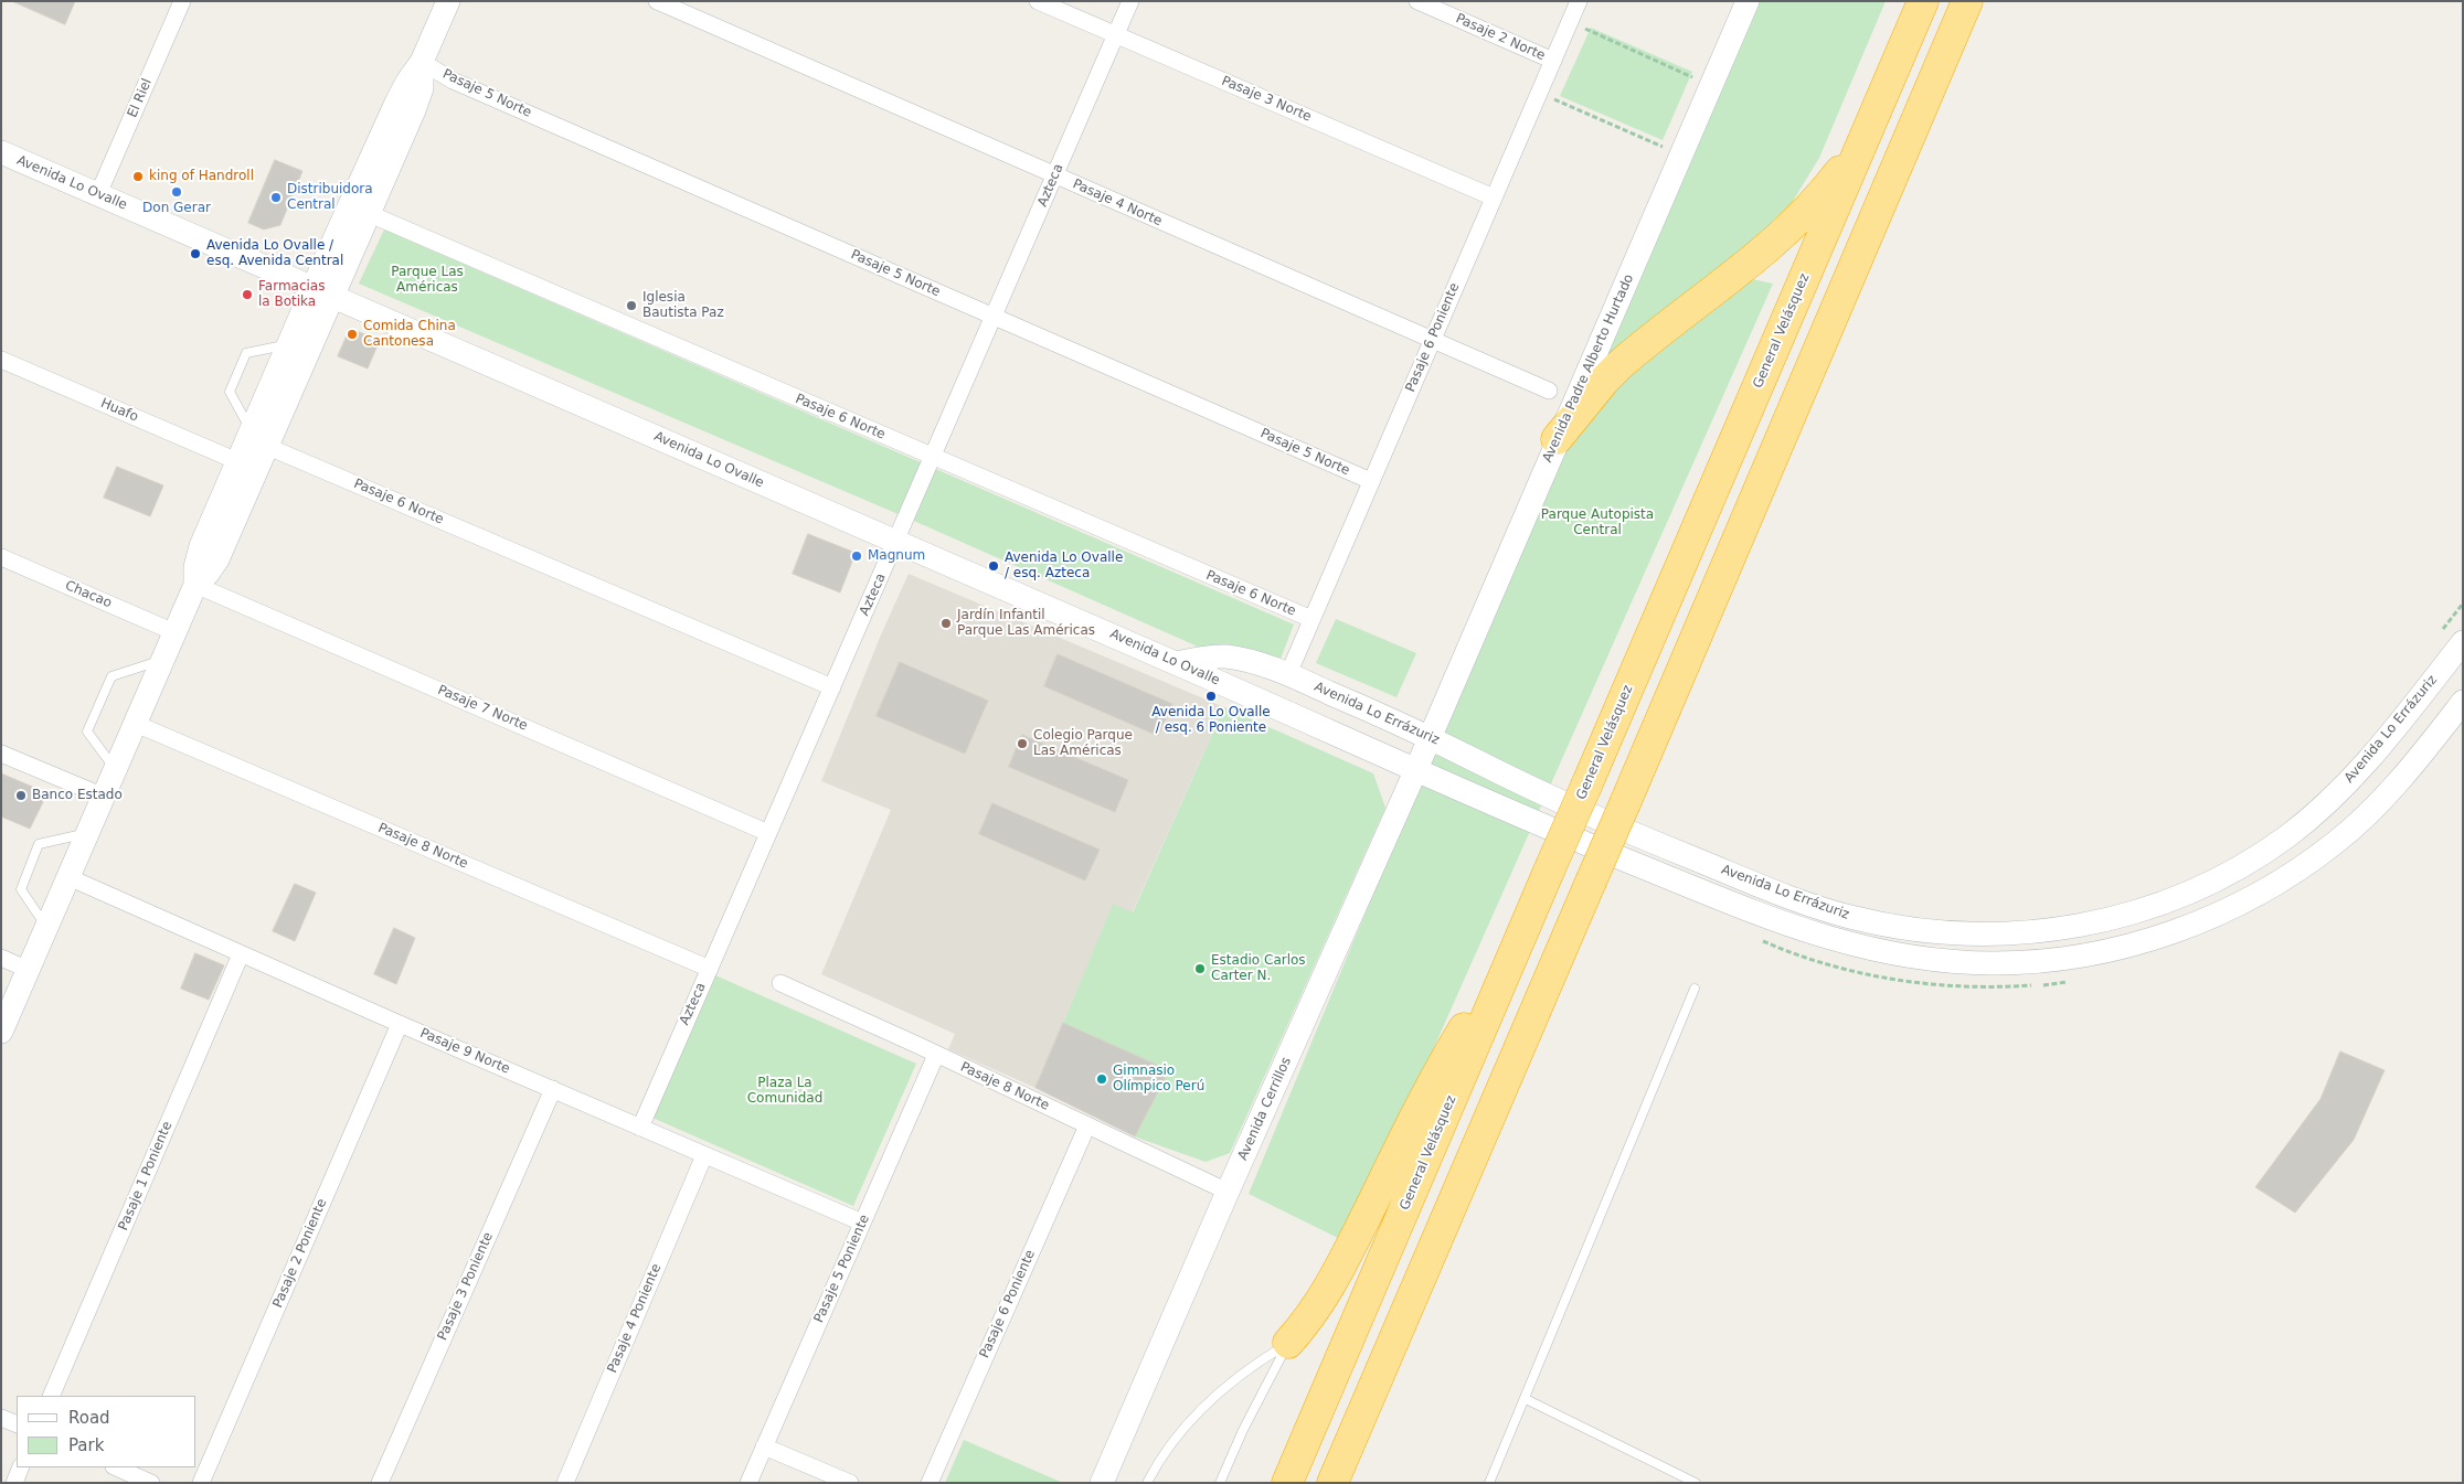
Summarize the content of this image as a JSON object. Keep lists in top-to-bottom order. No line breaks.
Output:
{"streets":{"highway":["General Velásquez"],"main road":["Avenida Lo Ovalle","Avenida Padre Alberto Hurtado","Avenida Lo Errázuriz","Avenida Cerrillos"],"street":["Pasaje 2 Norte","Pasaje 5 Norte","El Riel","Pasaje 3 Norte","Azteca","Pasaje 4 Norte","Pasaje 6 Poniente","Huafo","Pasaje 6 Norte","Chacao","Pasaje 7 Norte","Pasaje 8 Norte","Pasaje 9 Norte","Pasaje 1 Poniente","Pasaje 2 Poniente","Pasaje 5 Poniente","Pasaje 3 Poniente","Pasaje 4 Poniente"]},"crossings":[["Pasaje 2 Norte","Pasaje 6 Poniente"],["Pasaje 5 Norte","Azteca"],["Pasaje 5 Norte","Pasaje 6 Poniente"],["El Riel","Avenida Lo Ovalle"],["Pasaje 3 Norte","Azteca"],["Pasaje 3 Norte","Pasaje 6 Poniente"],["Avenida Lo Ovalle","Azteca"],["Avenida Lo Ovalle","Avenida Lo Errázuriz"],["Avenida Lo Ovalle","Avenida Cerrillos"],["Azteca","Pasaje 4 Norte"],["Azteca","Pasaje 6 Norte"],["Azteca","Pasaje 7 Norte"],["Azteca","Pasaje 8 Norte"],["Azteca","Pasaje 9 Norte"],["Pasaje 4 Norte","Pasaje 6 Poniente"],["Pasaje 6 Poniente","Pasaje 6 Norte"],["Pasaje 6 Poniente","Avenida Lo Errázuriz"],["Pasaje 6 Poniente","Pasaje 8 Norte"],["Avenida Padre Alberto Hurtado","Avenida Lo Errázuriz"],["Avenida Padre Alberto Hurtado","Avenida Cerrillos"],["Avenida Lo Errázuriz","Avenida Cerrillos"],["Pasaje 8 Norte","Avenida Cerrillos"],["Pasaje 8 Norte","Pasaje 5 Poniente"],["Pasaje 9 Norte","Pasaje 1 Poniente"],["Pasaje 9 Norte","Pasaje 2 Poniente"],["Pasaje 9 Norte","Pasaje 5 Poniente"],["Pasaje 9 Norte","Pasaje 3 Poniente"],["Pasaje 9 Norte","Pasaje 4 Poniente"]],"parks":["Parque Las Américas","Parque Autopista Central","Plaza La Comunidad"],"places":["king of Handroll","Don Gerar","Distribuidora Central","Avenida Lo Ovalle / esq. Avenida Central","Farmacias la Botika","Iglesia Bautista Paz","Comida China Cantonesa","Magnum","Avenida Lo Ovalle / esq. Azteca","Jardín Infantil Parque Las Américas","Avenida Lo Ovalle / esq. 6 Poniente","Colegio Parque Las Américas","Banco Estado","Estadio Carlos Carter N.","Gimnasio Olímpico Perú"],"legend":["Road","Park"]}
